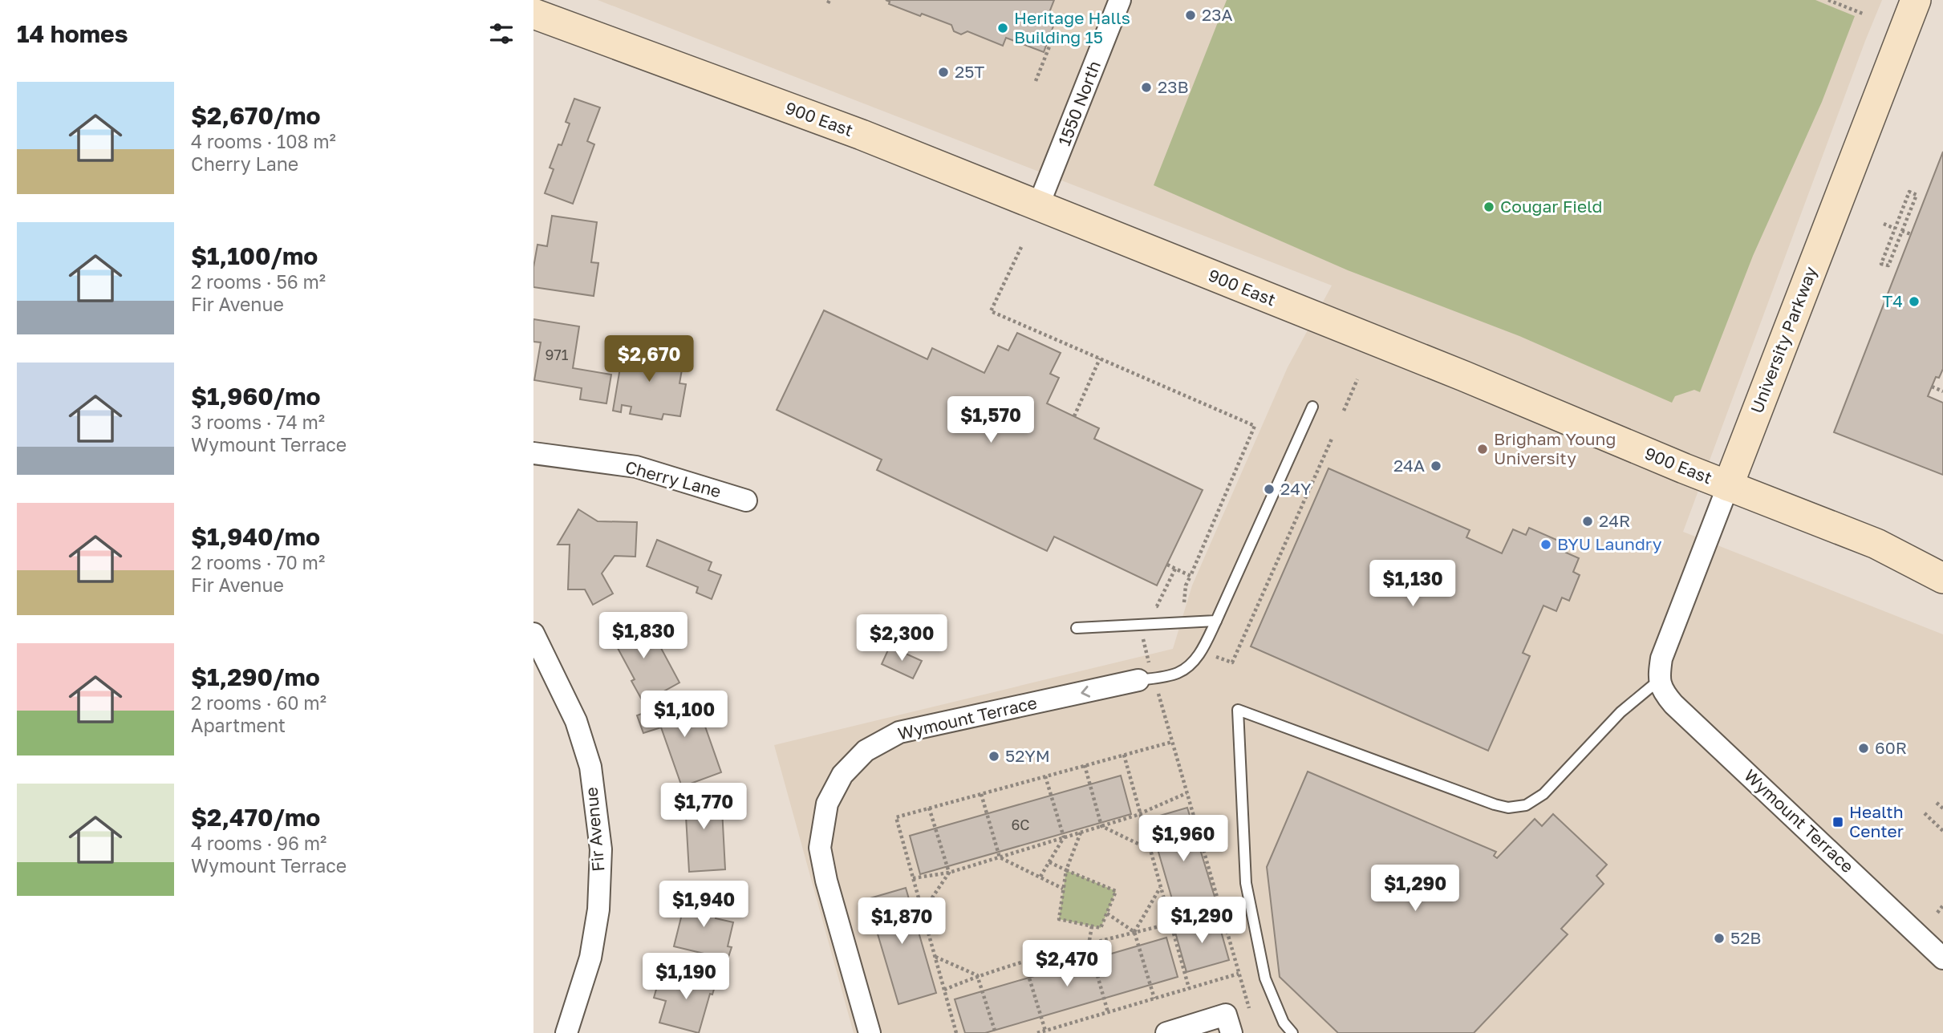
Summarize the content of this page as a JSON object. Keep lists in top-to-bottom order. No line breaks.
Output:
{"streets":{"main road":["900 East","University Parkway"],"street":["1550 North","Cherry Lane","Wymount Terrace","Fir Avenue"]},"crossings":[["1550 North","900 East"],["900 East","University Parkway"],["University Parkway","Wymount Terrace"]],"places":{"other":["23A","Heritage Halls Building 15","25T","23B","Cougar Field","T4","Brigham Young University","24A","24Y","24R","BYU Laundry","60R","52YM","52B"],"transit":["Health Center"]},"house_numbers":["971","6C"],"page":{"heading":"14 homes","list":[{"name":"$2,670/mo","note":"4 rooms · 108 m² · Cherry Lane"},{"name":"$1,100/mo","note":"2 rooms · 56 m² · Fir Avenue"},{"name":"$1,960/mo","note":"3 rooms · 74 m² · Wymount Terrace"},{"name":"$1,940/mo","note":"2 rooms · 70 m² · Fir Avenue"},{"name":"$1,290/mo","note":"2 rooms · 60 m² · Apartment"},{"name":"$2,470/mo","note":"4 rooms · 96 m² · Wymount Terrace"}],"price":["$2,670","$1,570","$1,130","$1,830","$2,300","$1,100","$1,770","$1,960","$1,290","$1,940","$1,290","$1,870","$2,470","$1,190"]}}
